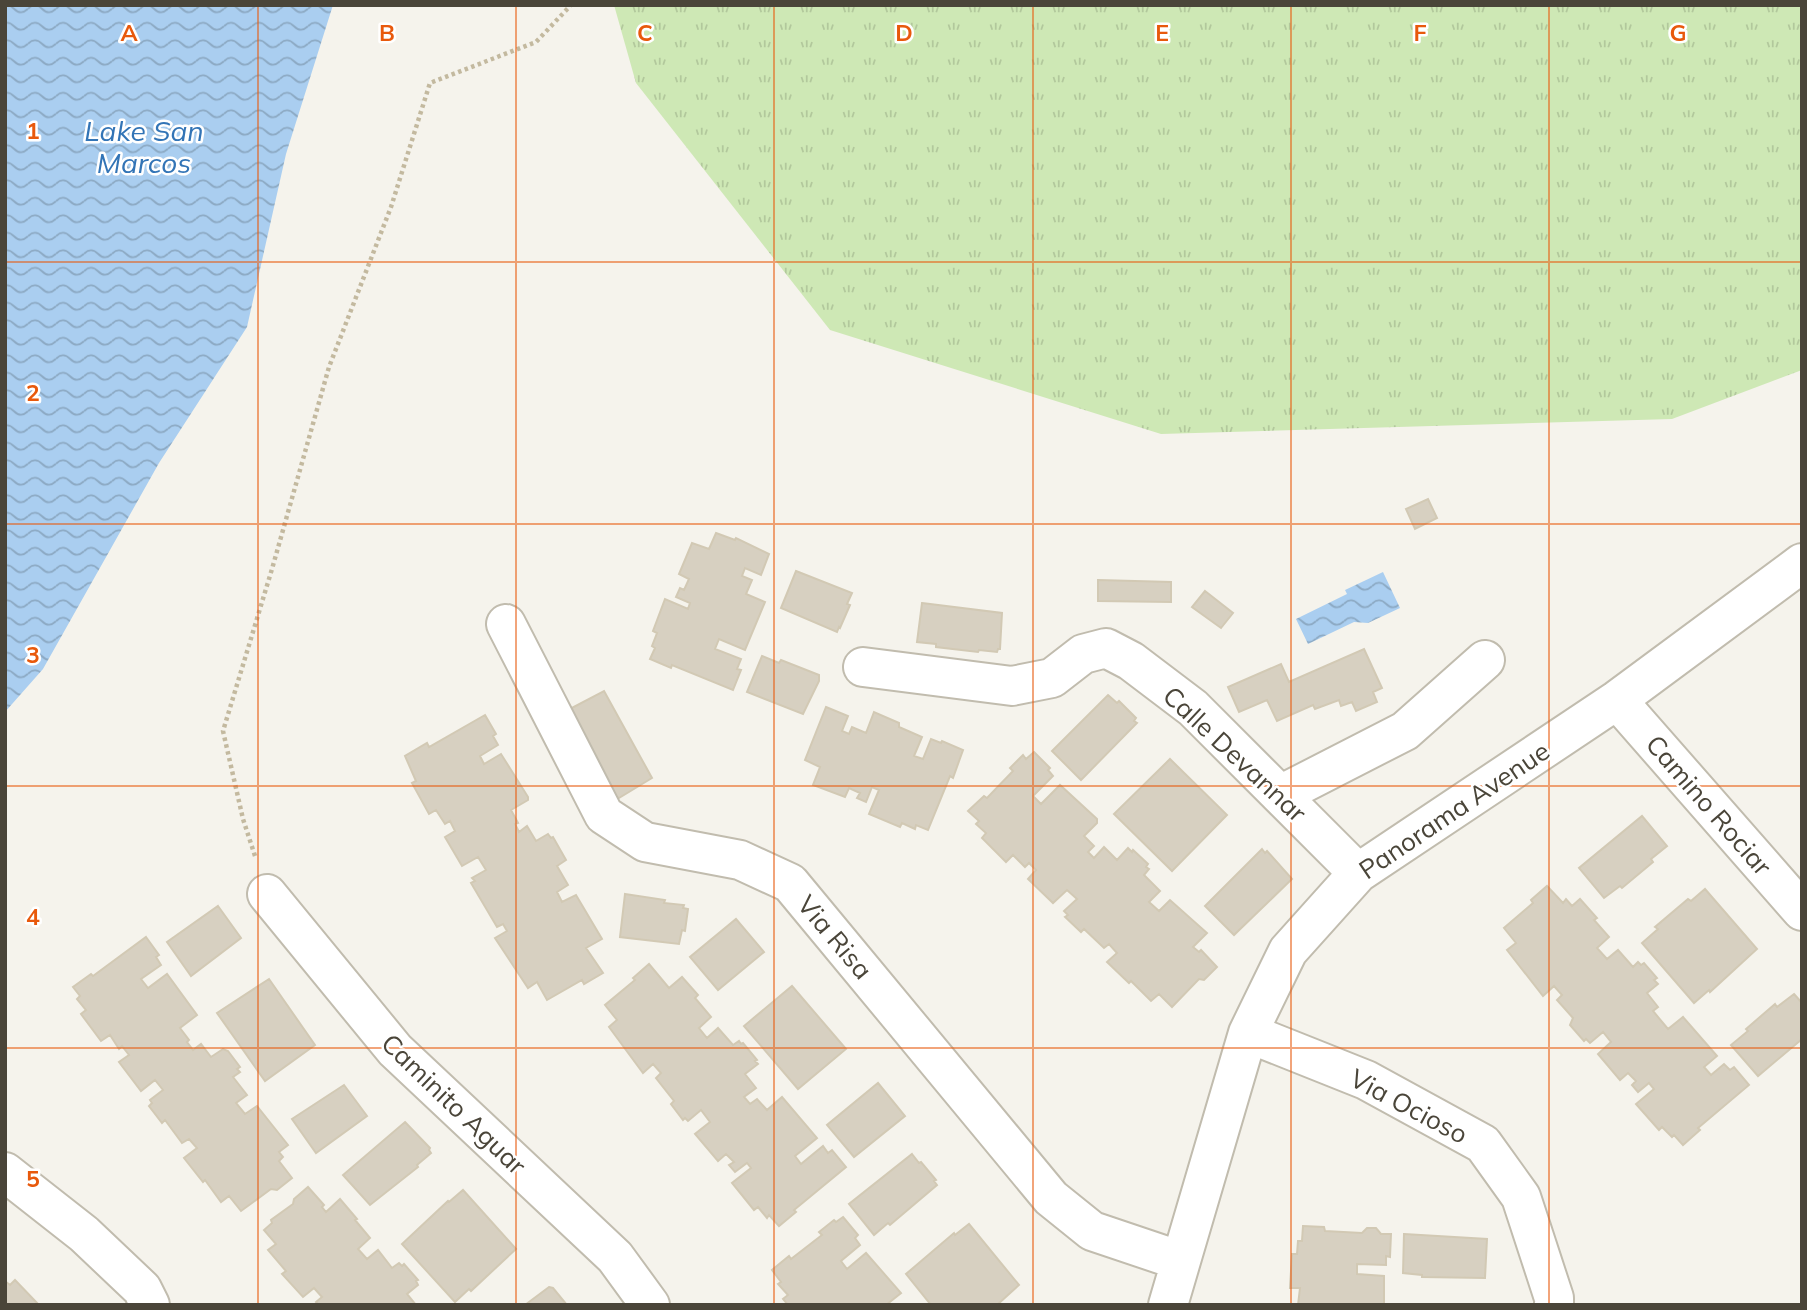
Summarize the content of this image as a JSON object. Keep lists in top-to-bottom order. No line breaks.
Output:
{"streets":{"street":["Calle Devannar","Camino Rociar","Panorama Avenue","Via Risa","Caminito Aguar","Via Ocioso"]},"crossings":[["Calle Devannar","Panorama Avenue"],["Camino Rociar","Panorama Avenue"],["Panorama Avenue","Via Risa"],["Panorama Avenue","Via Ocioso"]],"water":["Lake San Marcos"],"grid":{"columns":["A","B","C","D","E","F","G"],"rows":["1","2","3","4","5"]}}
